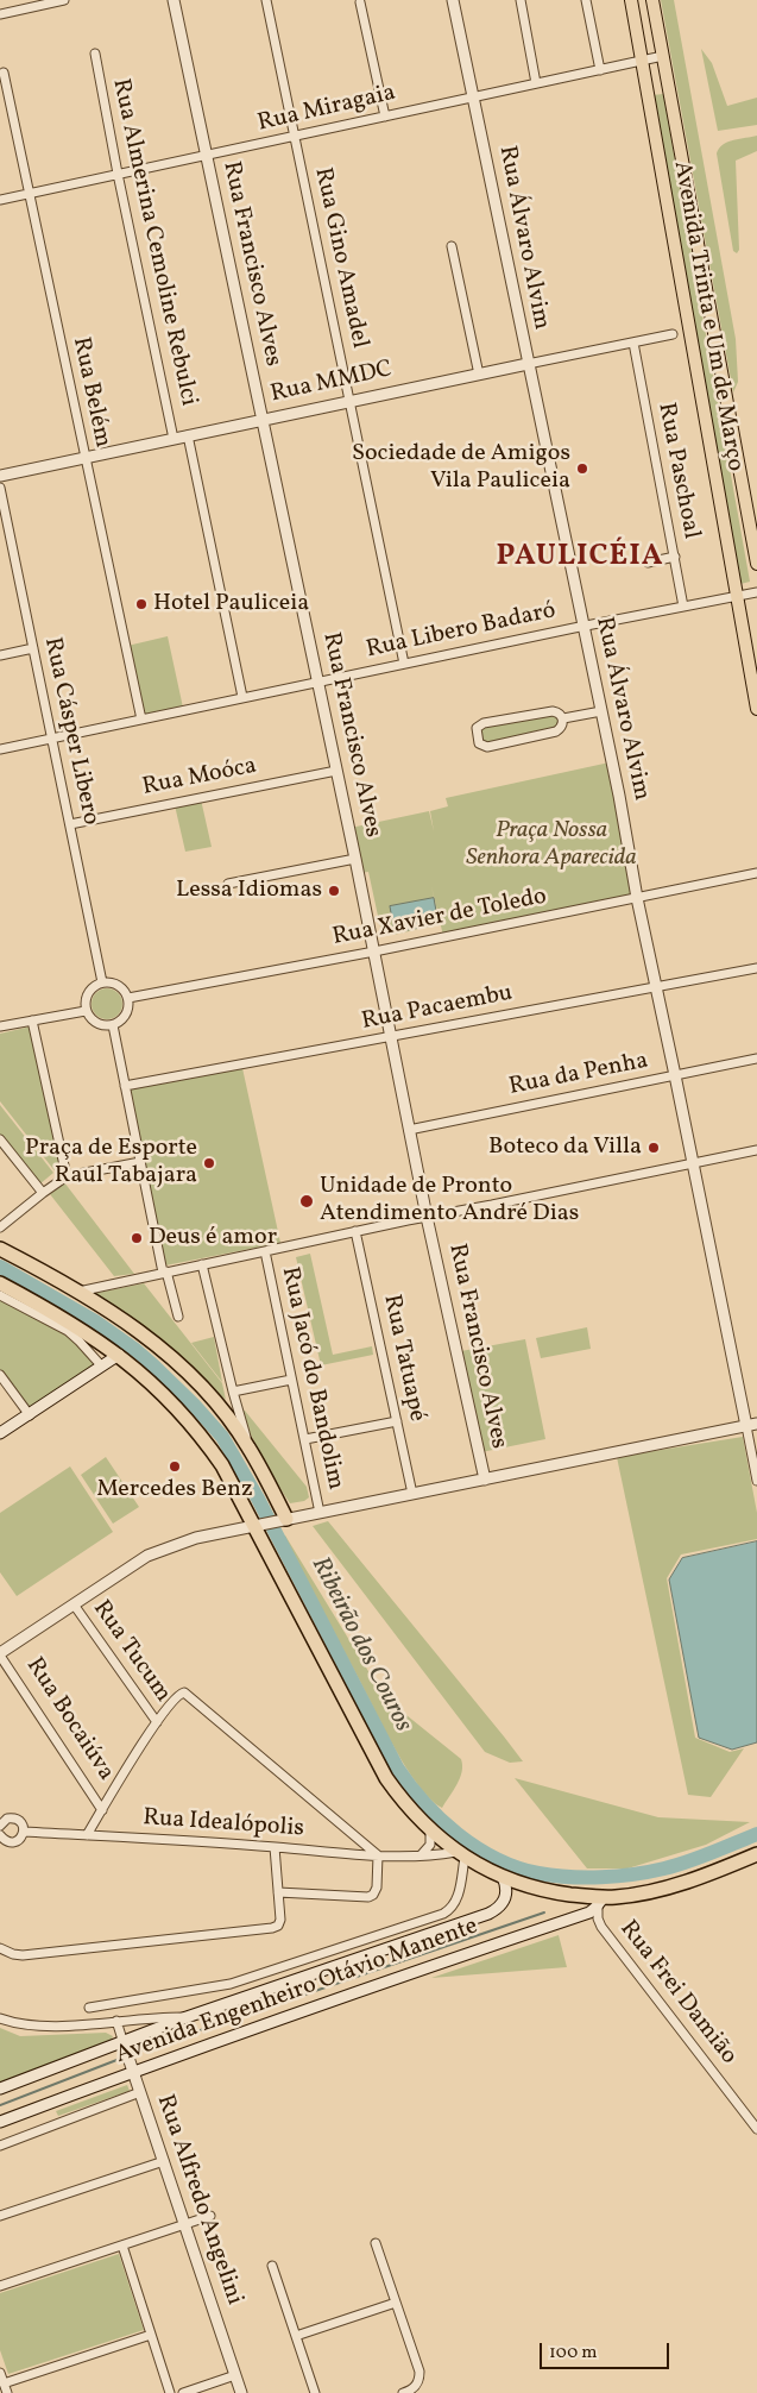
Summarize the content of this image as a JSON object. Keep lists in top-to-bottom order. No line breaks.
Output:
{"streets":{"main road":["Avenida Trinta e Um de Março"],"street":["Rua Miragaia","Rua Álvaro Alvim","Rua Almerina Cemoline Rebulci","Rua Gino Amadel","Rua Francisco Alves","Rua MMDC","Rua Belém","Rua Paschoal","Rua Libero Badaró","Rua Cásper Libero","Rua Moóca","Rua Xavier de Toledo","Rua Pacaembu","Rua da Penha","Rua Tatuapé","Rua Jacó do Bandolim","Rua Tucum","Rua Bocaiúva","Rua Idealópolis","Avenida Engenheiro Otávio Manente","Rua Frei Damião","Rua Alfredo Angelini"]},"crossings":[["Rua Miragaia","Rua Álvaro Alvim"],["Rua Miragaia","Rua Almerina Cemoline Rebulci"],["Rua Miragaia","Rua Gino Amadel"],["Rua Miragaia","Rua Francisco Alves"],["Rua Miragaia","Avenida Trinta e Um de Março"],["Rua Miragaia","Rua Belém"],["Rua Álvaro Alvim","Rua MMDC"],["Rua Álvaro Alvim","Rua Libero Badaró"],["Rua Álvaro Alvim","Rua Xavier de Toledo"],["Rua Álvaro Alvim","Rua Pacaembu"],["Rua Álvaro Alvim","Rua da Penha"],["Rua Almerina Cemoline Rebulci","Rua MMDC"],["Rua Gino Amadel","Rua MMDC"],["Rua Gino Amadel","Rua Libero Badaró"],["Rua Francisco Alves","Rua MMDC"],["Rua Francisco Alves","Rua Libero Badaró"],["Rua Francisco Alves","Rua Moóca"],["Rua Francisco Alves","Rua Xavier de Toledo"],["Rua Francisco Alves","Rua Pacaembu"],["Rua Francisco Alves","Rua da Penha"],["Avenida Trinta e Um de Março","Rua Libero Badaró"],["Rua MMDC","Rua Belém"],["Rua MMDC","Rua Paschoal"],["Rua Belém","Rua Libero Badaró"],["Rua Paschoal","Rua Libero Badaró"],["Rua Libero Badaró","Rua Cásper Libero"],["Rua Cásper Libero","Rua Moóca"],["Rua Cásper Libero","Rua Xavier de Toledo"],["Rua Idealópolis","Avenida Engenheiro Otávio Manente"],["Avenida Engenheiro Otávio Manente","Rua Frei Damião"],["Avenida Engenheiro Otávio Manente","Rua Alfredo Angelini"]],"districts":["PAULICÉIA"],"water":["Ribeirão dos Couros"],"parks":["Praça Nossa Senhora Aparecida"],"places":["Sociedade de Amigos Vila Pauliceia","Hotel Pauliceia","Lessa Idiomas","Boteco da Villa","Praça de Esporte Raul Tabajara","Unidade de Pronto Atendimento André Dias","Deus é amor","Mercedes Benz"],"scale_bar":"100 m"}
